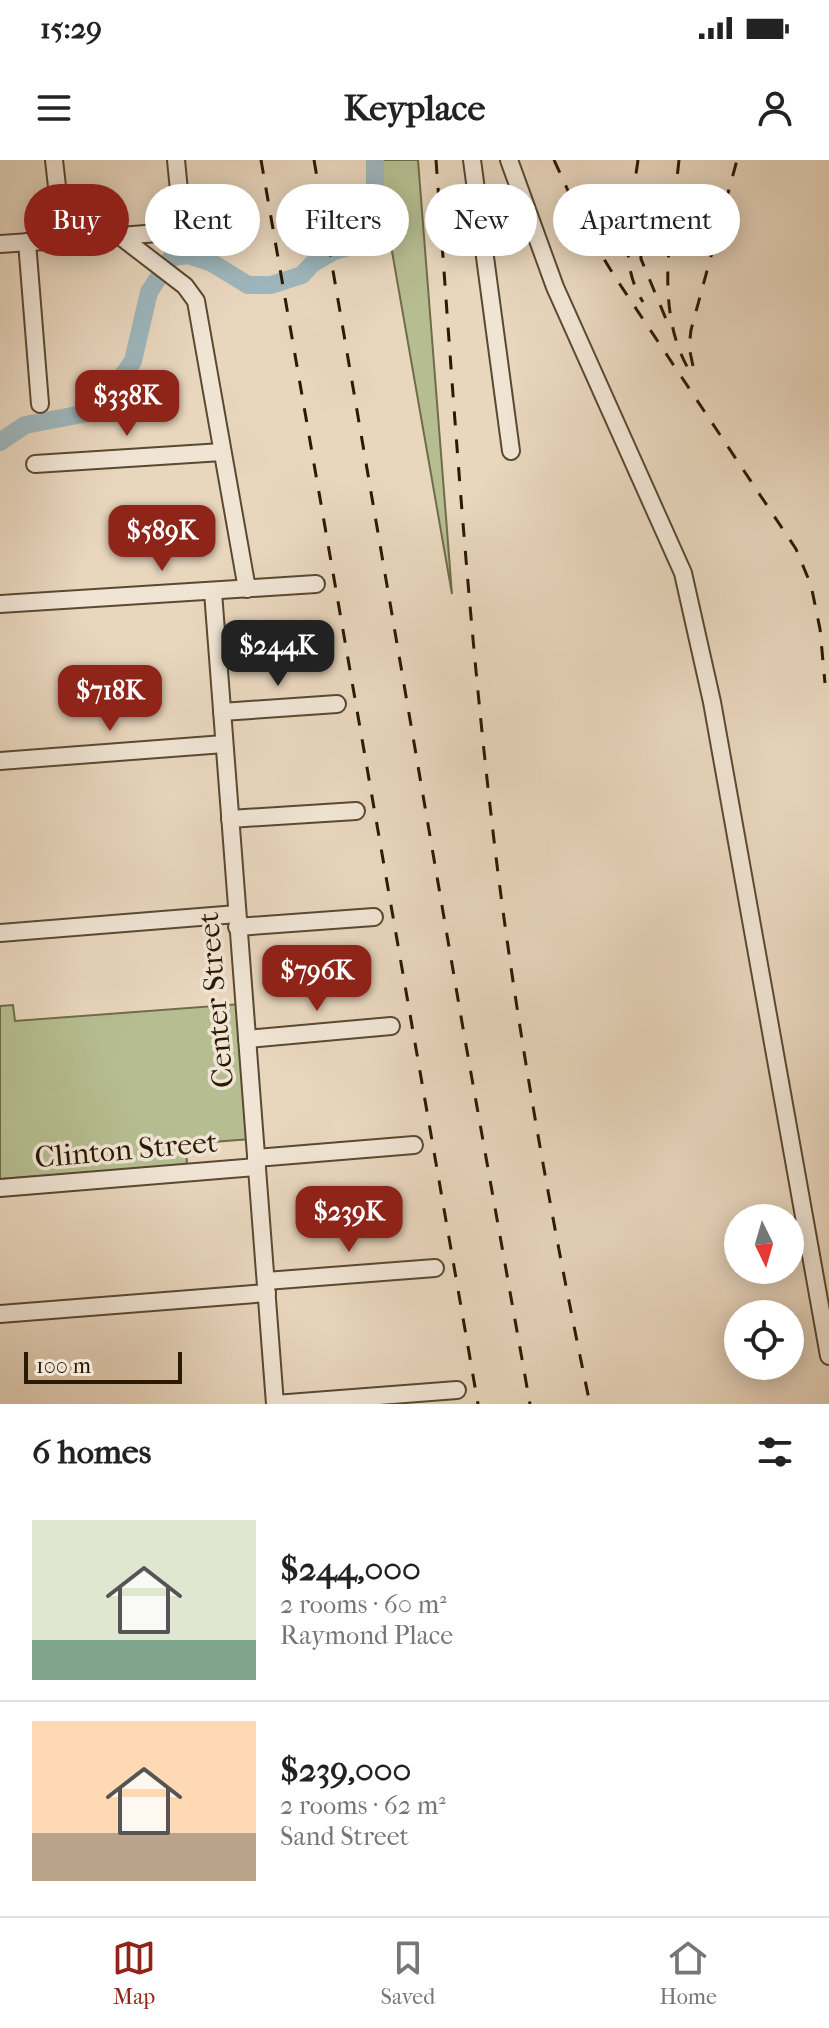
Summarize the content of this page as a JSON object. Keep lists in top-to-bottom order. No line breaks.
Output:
{"streets":{"street":["Center Street","Clinton Street"]},"crossings":[["Center Street","Clinton Street"]],"scale_bar":"100 m","north":"bottom","page":{"status":"15:29","header":"Keyplace","chip":["Buy","Rent","Filters","New","Apartment"],"price":["$338K","$589K","$244K","$718K","$796K","$239K"],"scale":"100 m","heading":"6 homes","list":[{"name":"$244,000","note":"2 rooms · 60 m² · Raymond Place"},{"name":"$239,000","note":"2 rooms · 62 m² · Sand Street"}],"tabs":["Map","Saved","Home"]}}
